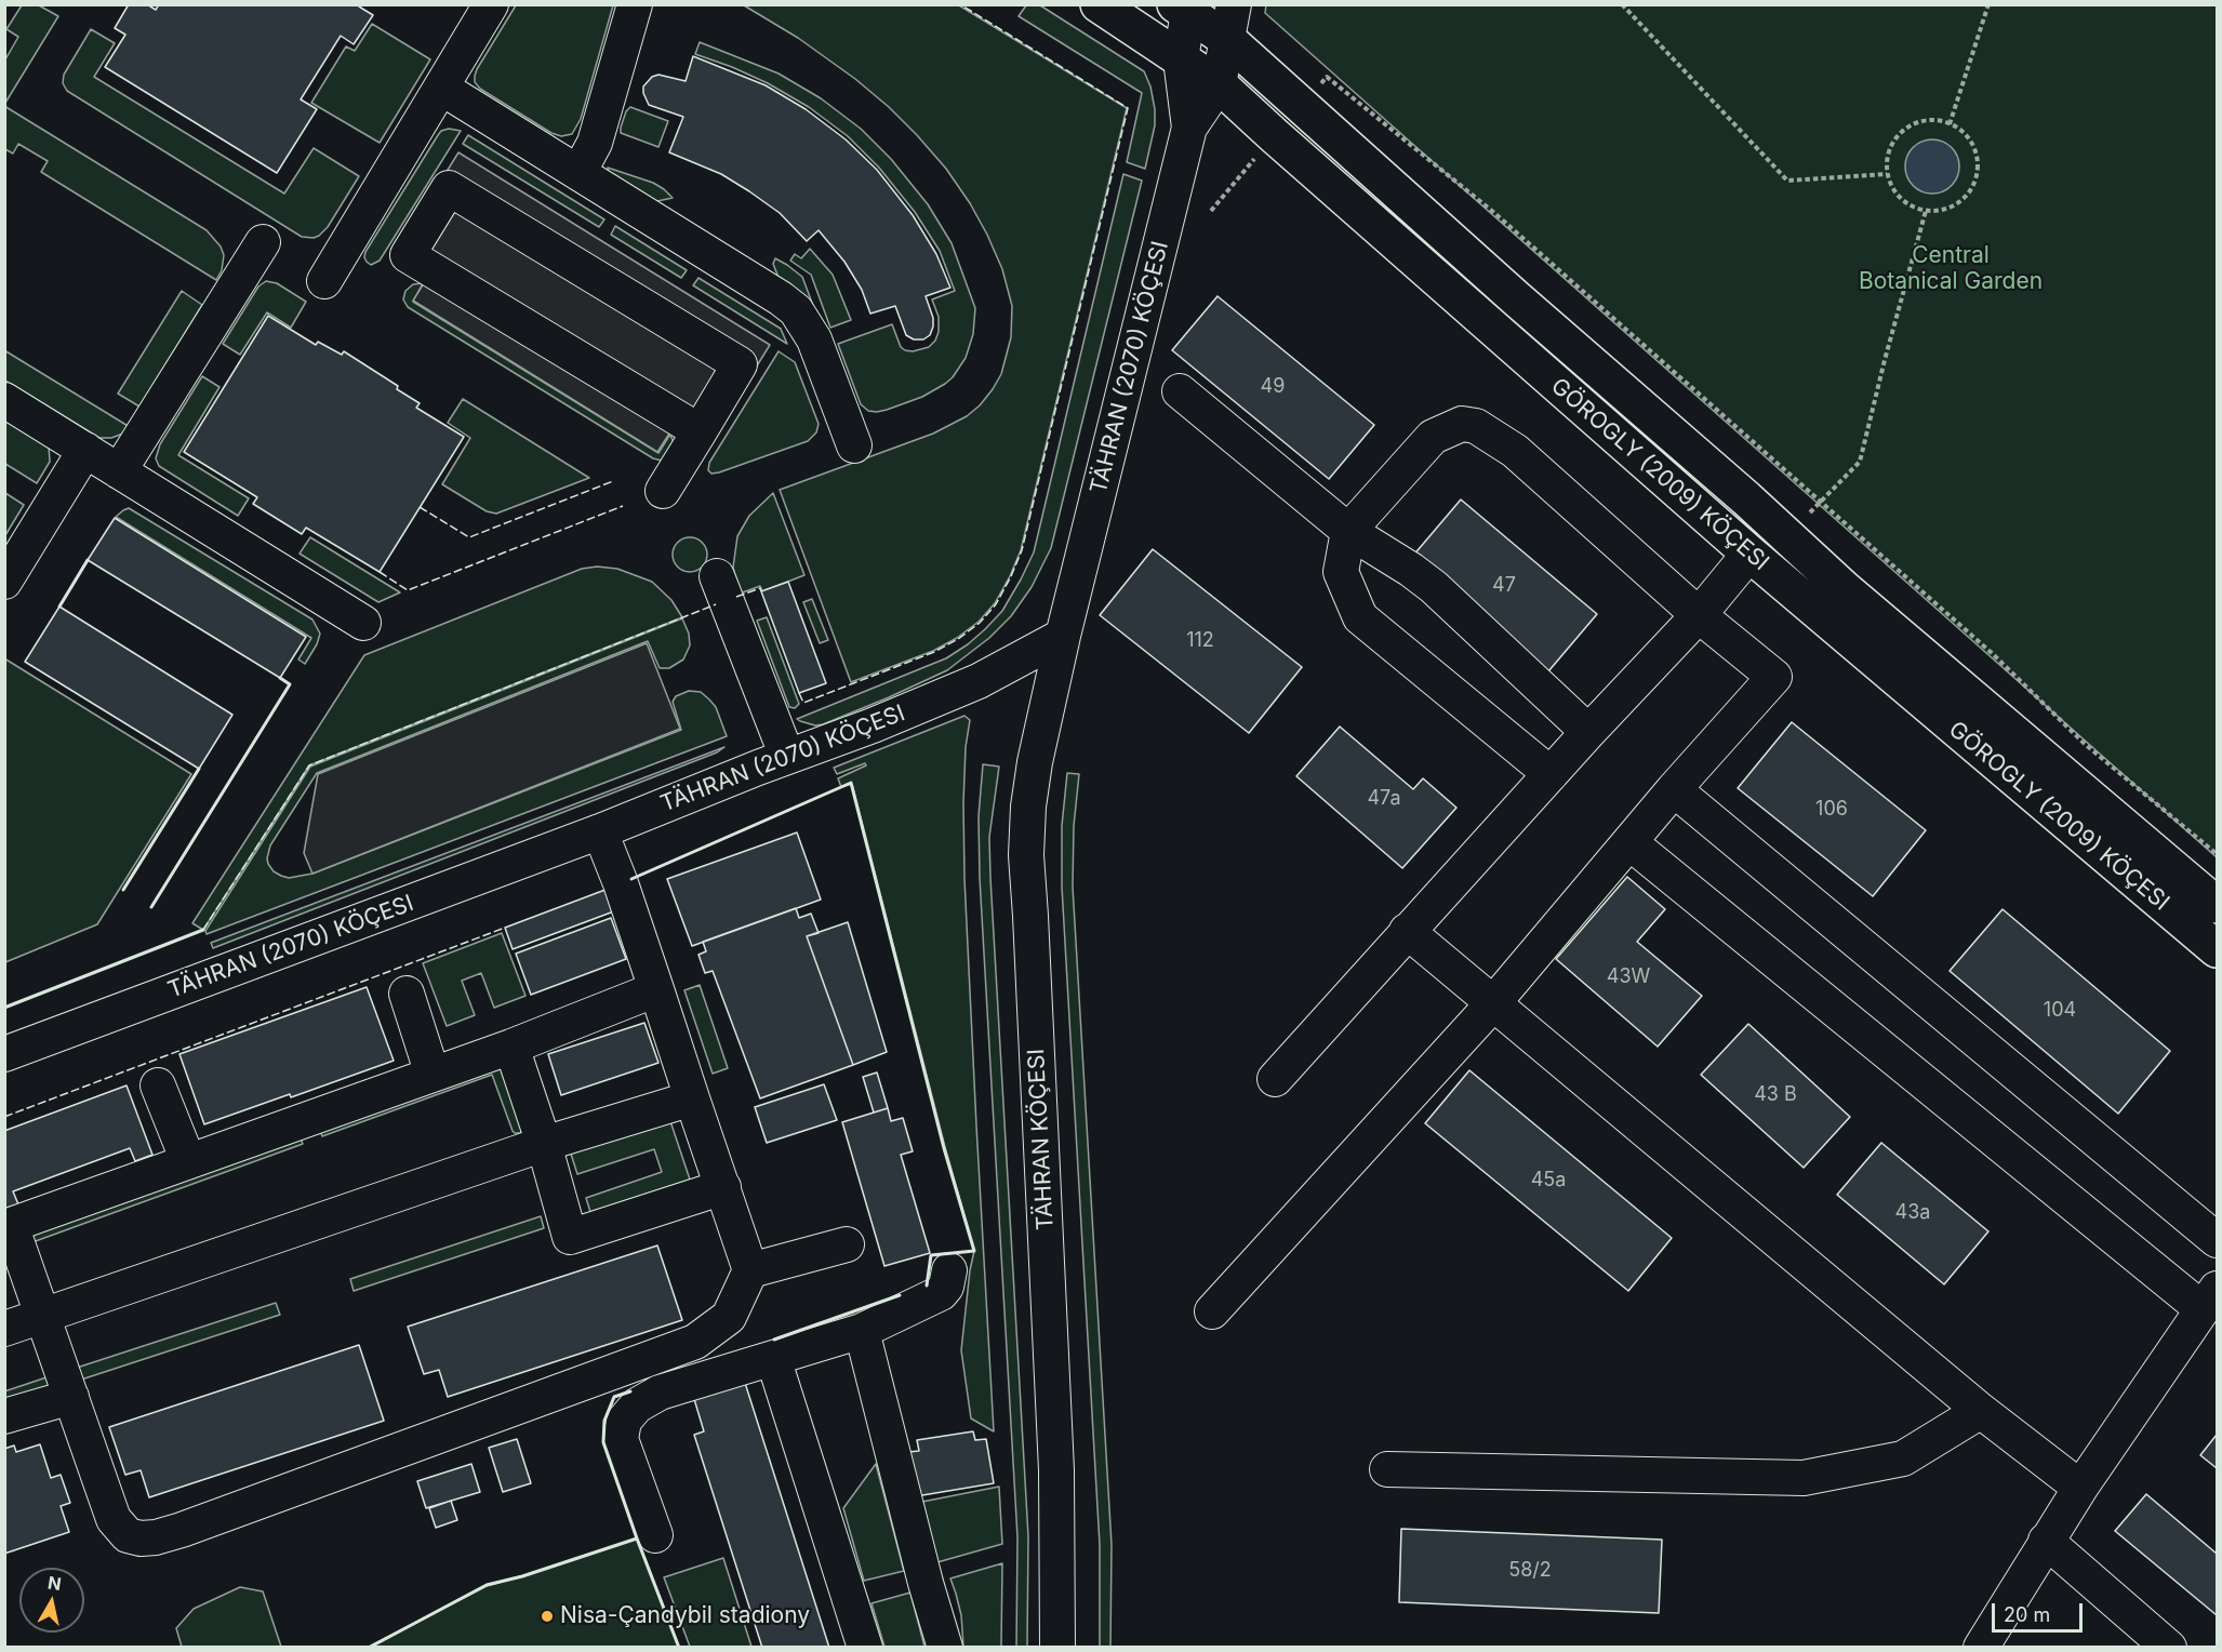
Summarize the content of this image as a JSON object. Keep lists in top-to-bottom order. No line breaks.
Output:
{"streets":{"main road":["GÖROGLY (2009) KÖÇESI"],"street":["TÄHRAN (2070) KÖÇESI","TÄHRAN KÖÇESI"]},"crossings":[["TÄHRAN (2070) KÖÇESI","GÖROGLY (2009) KÖÇESI"],["TÄHRAN (2070) KÖÇESI","TÄHRAN KÖÇESI"]],"parks":["Central Botanical Garden"],"places":["Nisa-Çandybil stadiony"],"house_numbers":["49","47","112","47a","106","43W","104","43 B","45a","43а","58/2"],"scale_bar":"20 m","north":"top"}
